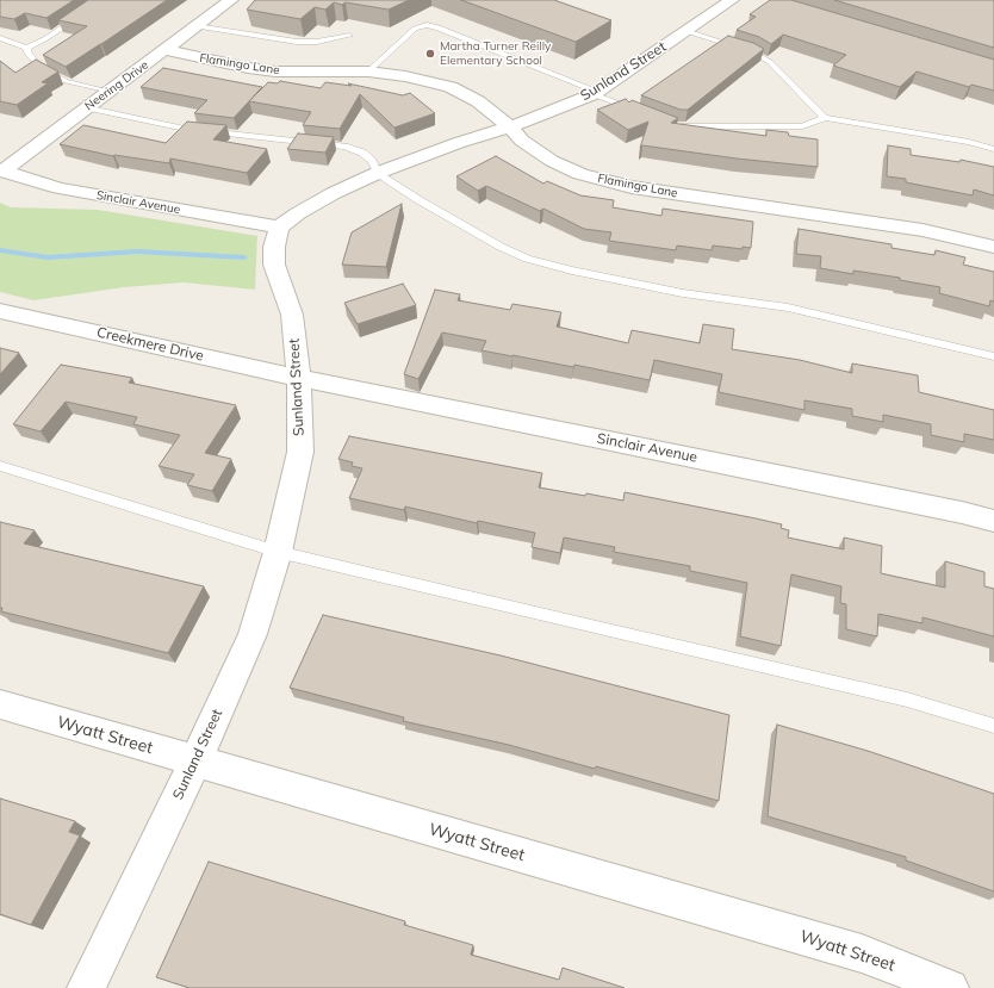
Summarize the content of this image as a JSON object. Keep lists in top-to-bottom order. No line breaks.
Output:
{"streets":{"street":["Flamingo Lane","Sunland Street","Neering Drive","Sinclair Avenue","Creekmere Drive","Wyatt Street"]},"crossings":[["Flamingo Lane","Sunland Street"],["Flamingo Lane","Neering Drive"],["Sunland Street","Sinclair Avenue"],["Sunland Street","Creekmere Drive"],["Sunland Street","Wyatt Street"],["Neering Drive","Sinclair Avenue"],["Sinclair Avenue","Creekmere Drive"]],"places":["Martha Turner Reilly Elementary School"]}
